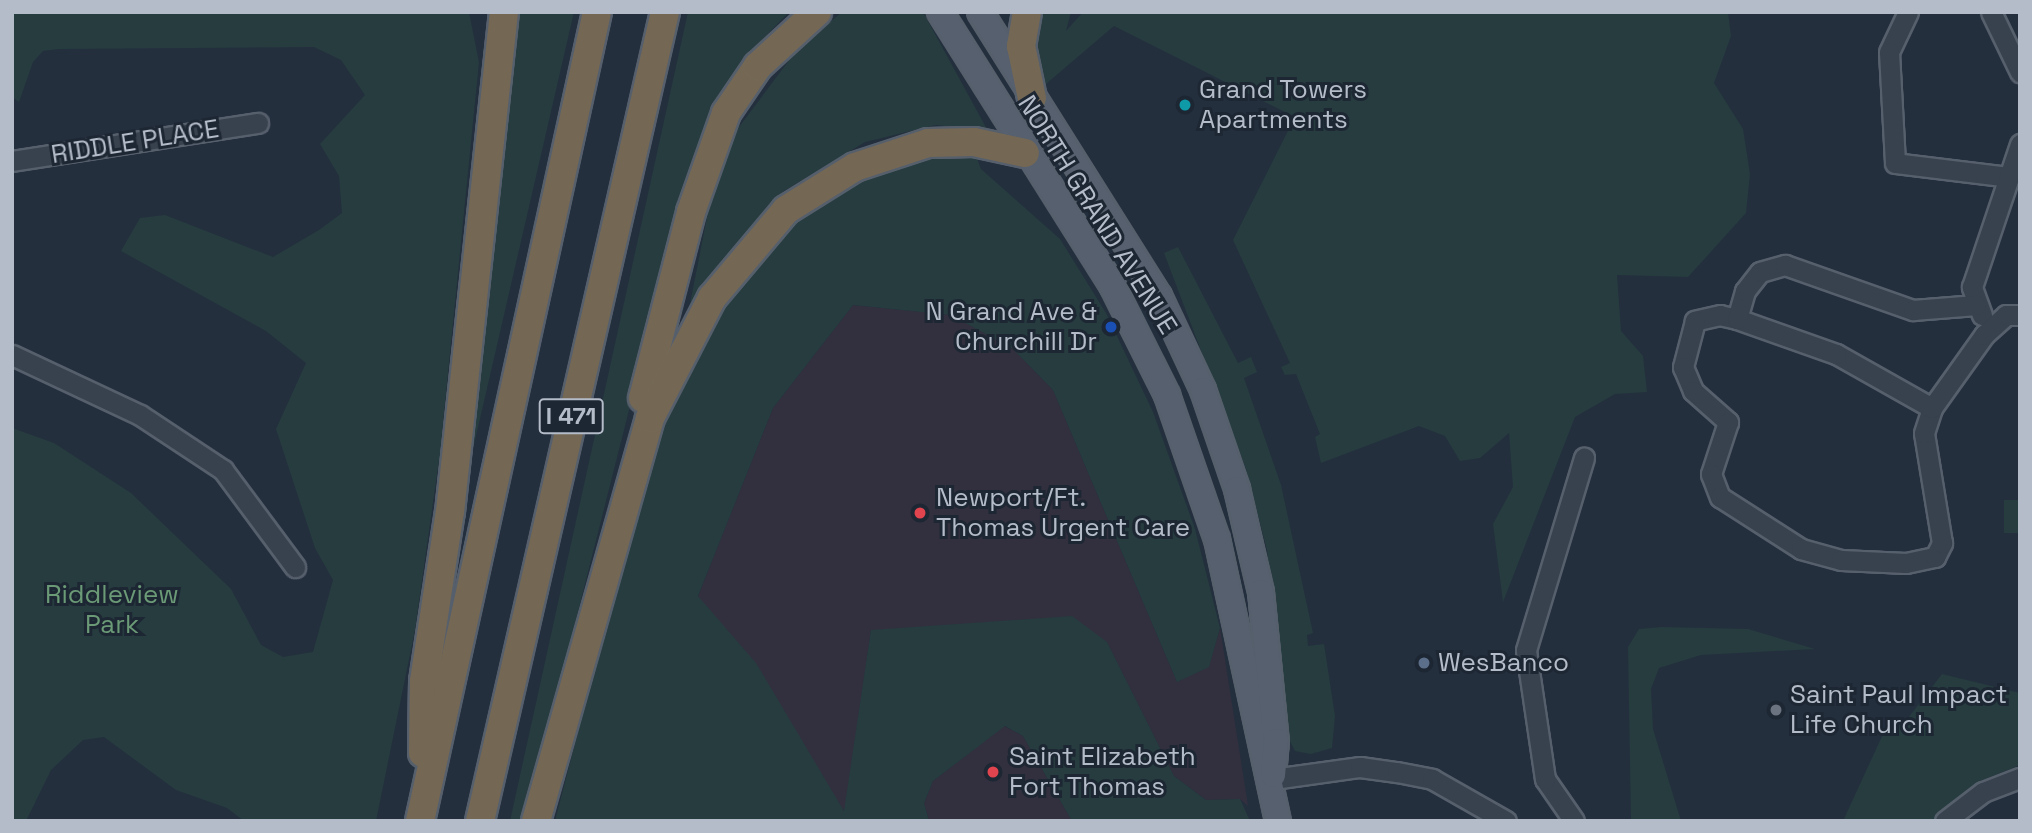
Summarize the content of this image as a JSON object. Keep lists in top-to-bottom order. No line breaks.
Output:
{"streets":{"highway":["I 471"],"main road":["NORTH GRAND AVENUE"],"street":["RIDDLE PLACE"]},"parks":["Riddleview Park"],"places":["Grand Towers Apartments","N Grand Ave & Churchill Dr","Newport/Ft. Thomas Urgent Care","WesBanco","Saint Paul Impact Life Church","Saint Elizabeth Fort Thomas"]}
